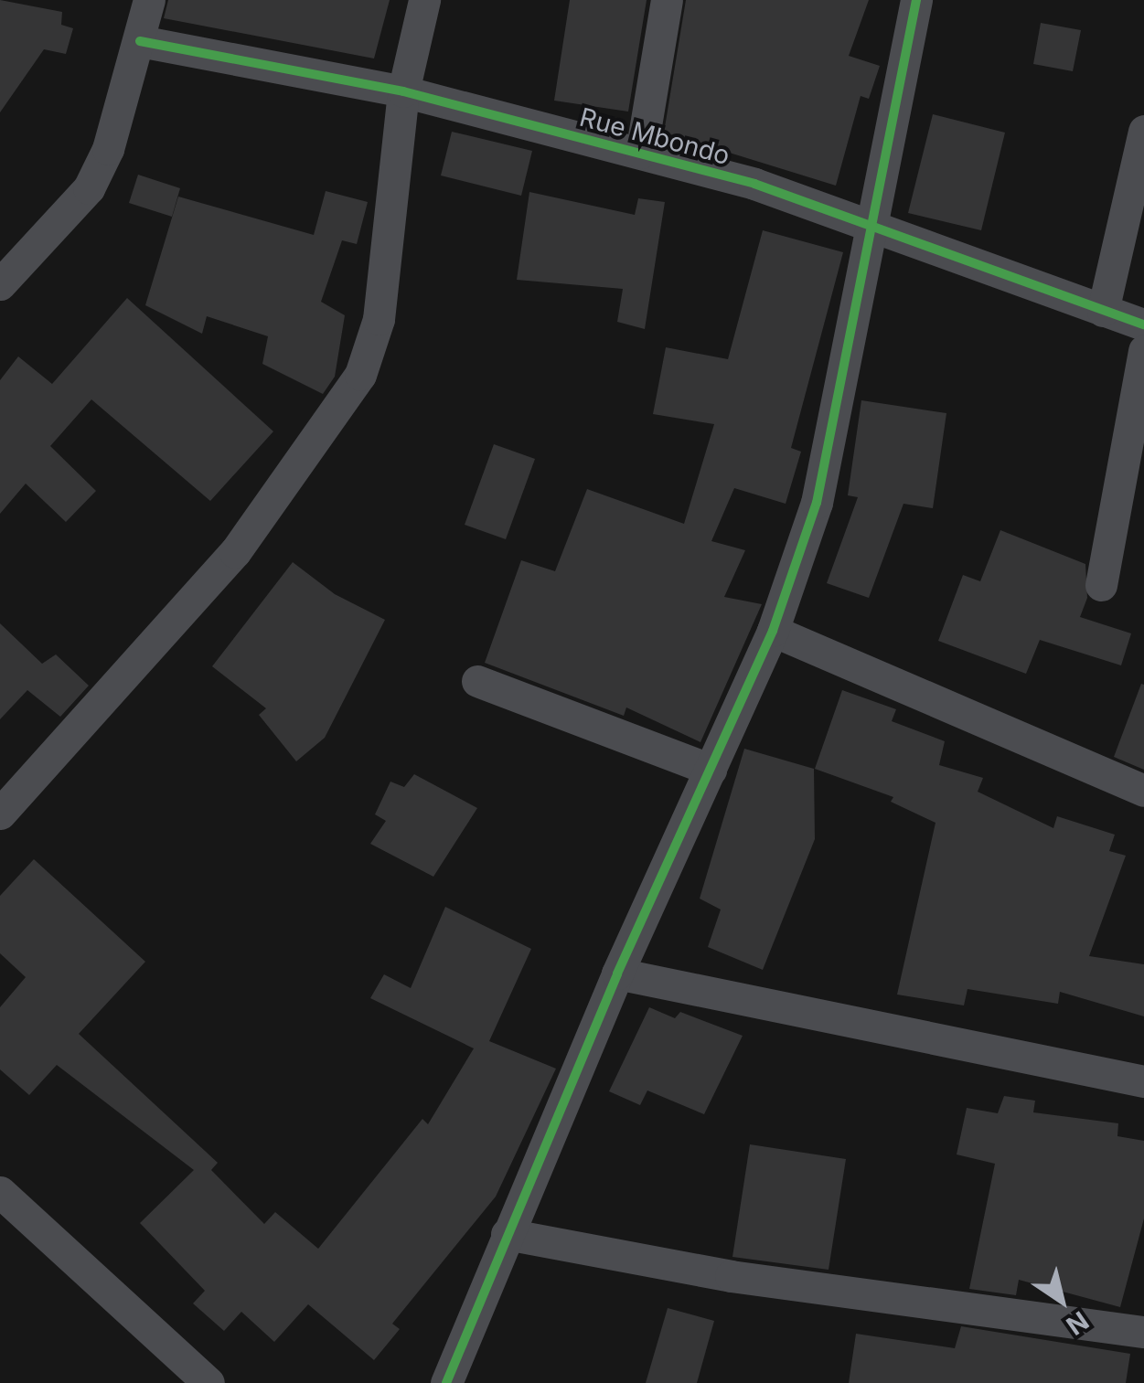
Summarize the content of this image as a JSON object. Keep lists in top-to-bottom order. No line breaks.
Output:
{"streets":{"street":["Rue Mbondo"]},"north":"bottom right"}
